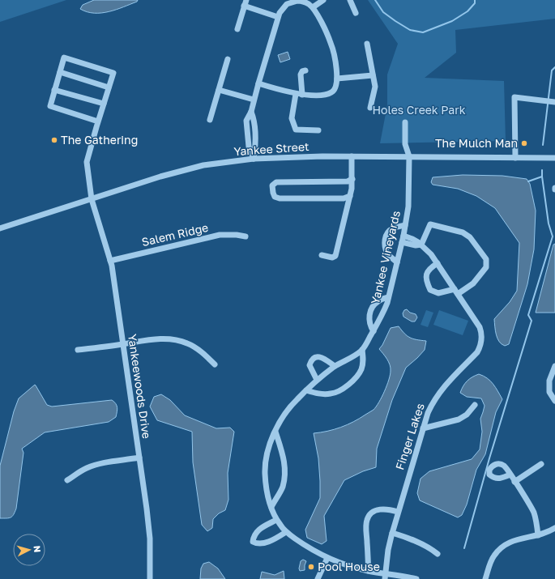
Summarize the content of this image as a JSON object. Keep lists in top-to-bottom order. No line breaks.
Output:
{"streets":{"street":["Yankee Street","Salem Ridge","Yankee Vineyards","Yankeewoods Drive","Finger Lakes"]},"crossings":[["Yankee Street","Yankee Vineyards"],["Yankee Street","Yankeewoods Drive"],["Salem Ridge","Yankeewoods Drive"],["Yankee Vineyards","Finger Lakes"]],"parks":["Holes Creek Park"],"places":["The Gathering","The Mulch Man","Pool House"],"north":"right"}
